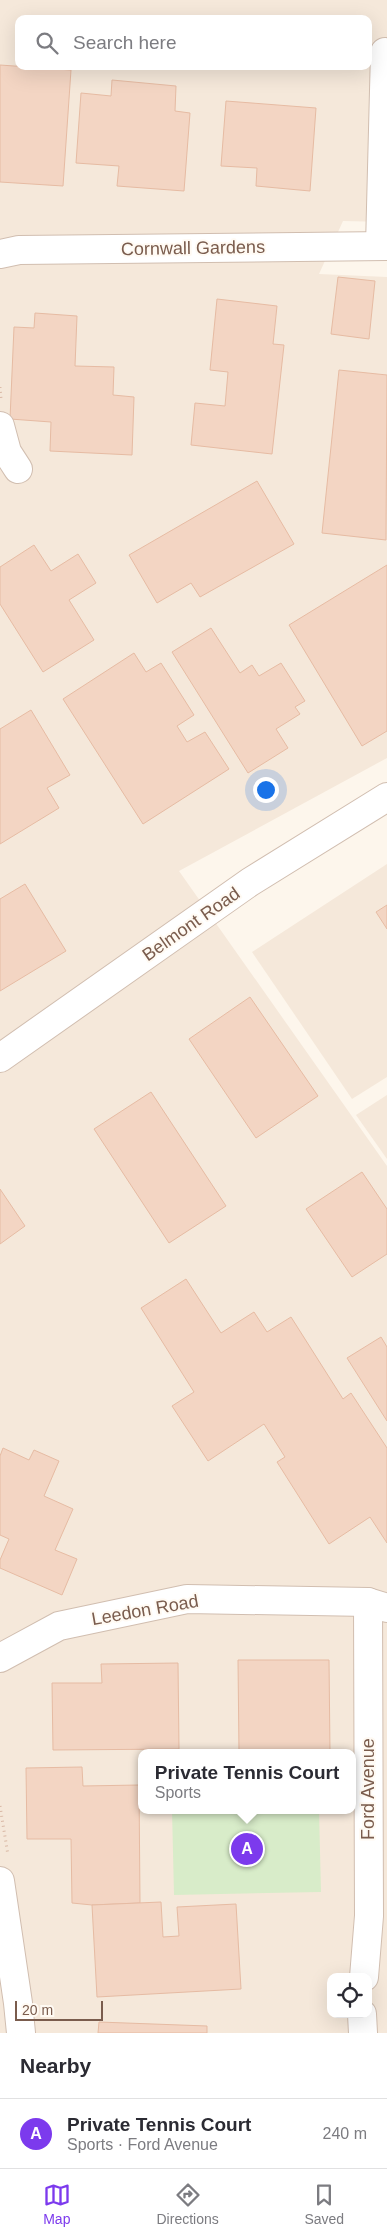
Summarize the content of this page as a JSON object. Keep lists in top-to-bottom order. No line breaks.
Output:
{"streets":{"street":["Cornwall Gardens","Belmont Road","Leedon Road","Ford Avenue"]},"crossings":[["Leedon Road","Ford Avenue"]],"scale_bar":"20 m","page":{"search":"Search here","popup":["Private Tennis Court","Sports"],"pins":"A","scale":"20 m","heading":"Nearby","list":[{"mark":"A","name":"Private Tennis Court","note":"Sports · Ford Avenue","value":"240 m"}],"nav":["Map","Directions","Saved"]}}
